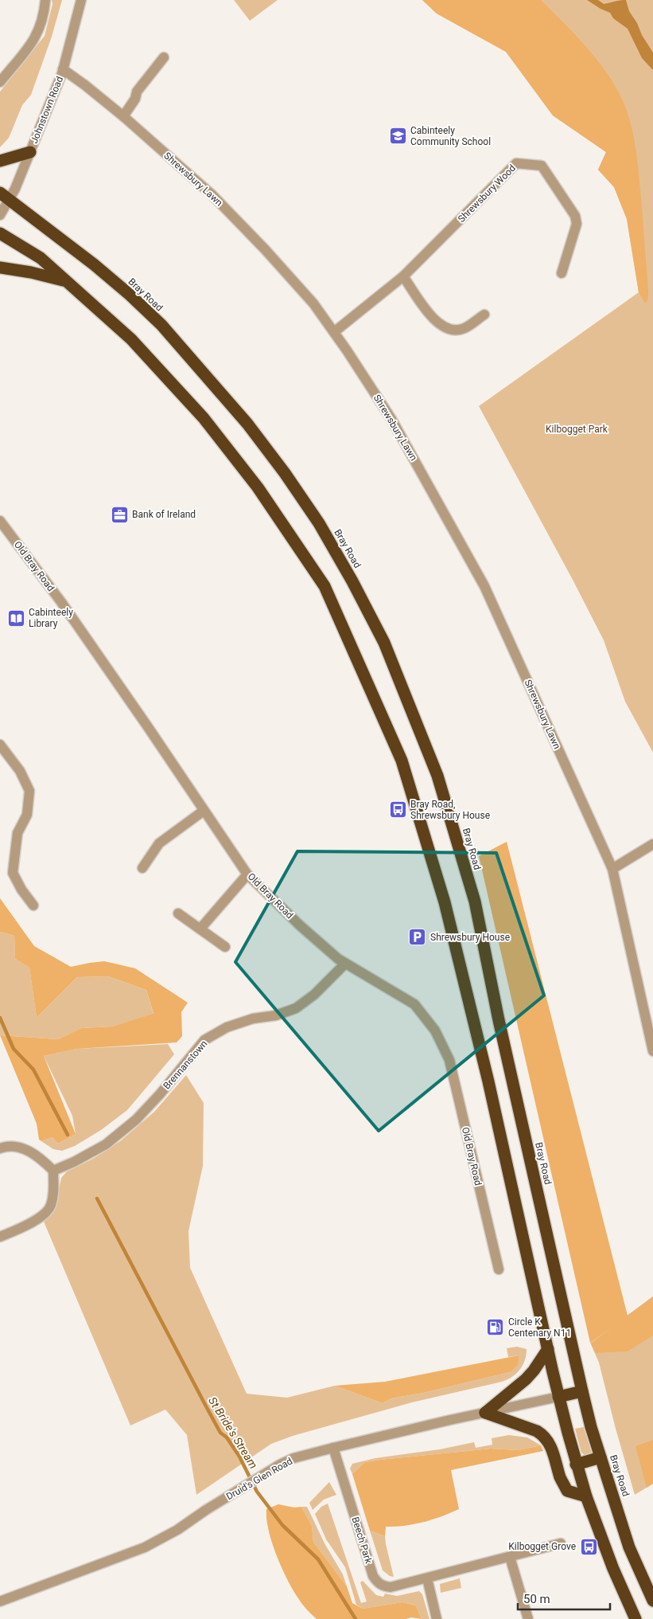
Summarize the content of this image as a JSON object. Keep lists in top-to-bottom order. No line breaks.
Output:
{"streets":{"highway":["Bray Road"],"street":["Johnstown Road","Shrewsbury Lawn","Shrewsbury Wood","Old Bray Road","Brennanstown","Druid's Glen Road","Beech Park"]},"crossings":[["Johnstown Road","Shrewsbury Lawn"],["Johnstown Road","Bray Road"],["Shrewsbury Lawn","Shrewsbury Wood"],["Old Bray Road","Brennanstown"],["Druid's Glen Road","Beech Park"]],"water":["St Bride's Stream"],"parks":["Kilbogget Park"],"places":{"school or university":["Cabinteely Community School"],"office":["Bank of Ireland"],"library":["Cabinteely Library"],"bus stop":["Bray Road, Shrewsbury House","Kilbogget Grove"],"parking":["Shrewsbury House"],"fuel station":["Circle K Centenary N11"]},"scale_bar":"50 m"}
